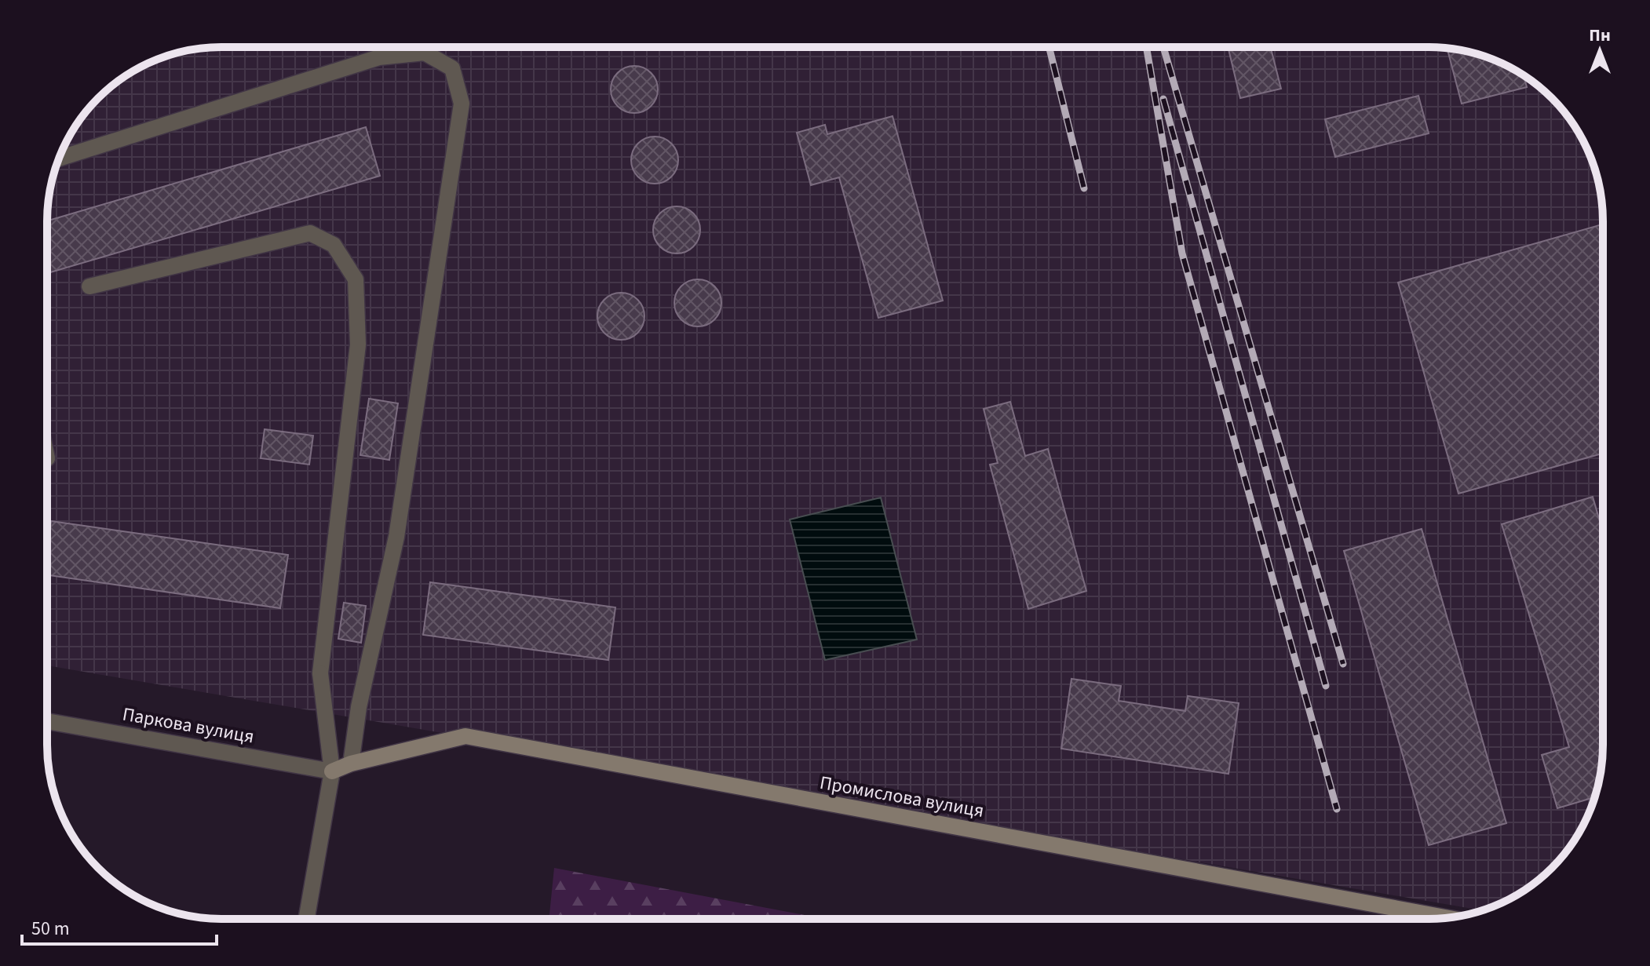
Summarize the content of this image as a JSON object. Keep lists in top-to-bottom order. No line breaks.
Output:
{"streets":{"street":["Паркова вулиця","Промислова вулиця"]},"crossings":[["Паркова вулиця","Промислова вулиця"]],"scale_bar":"50 m","north":"top"}
